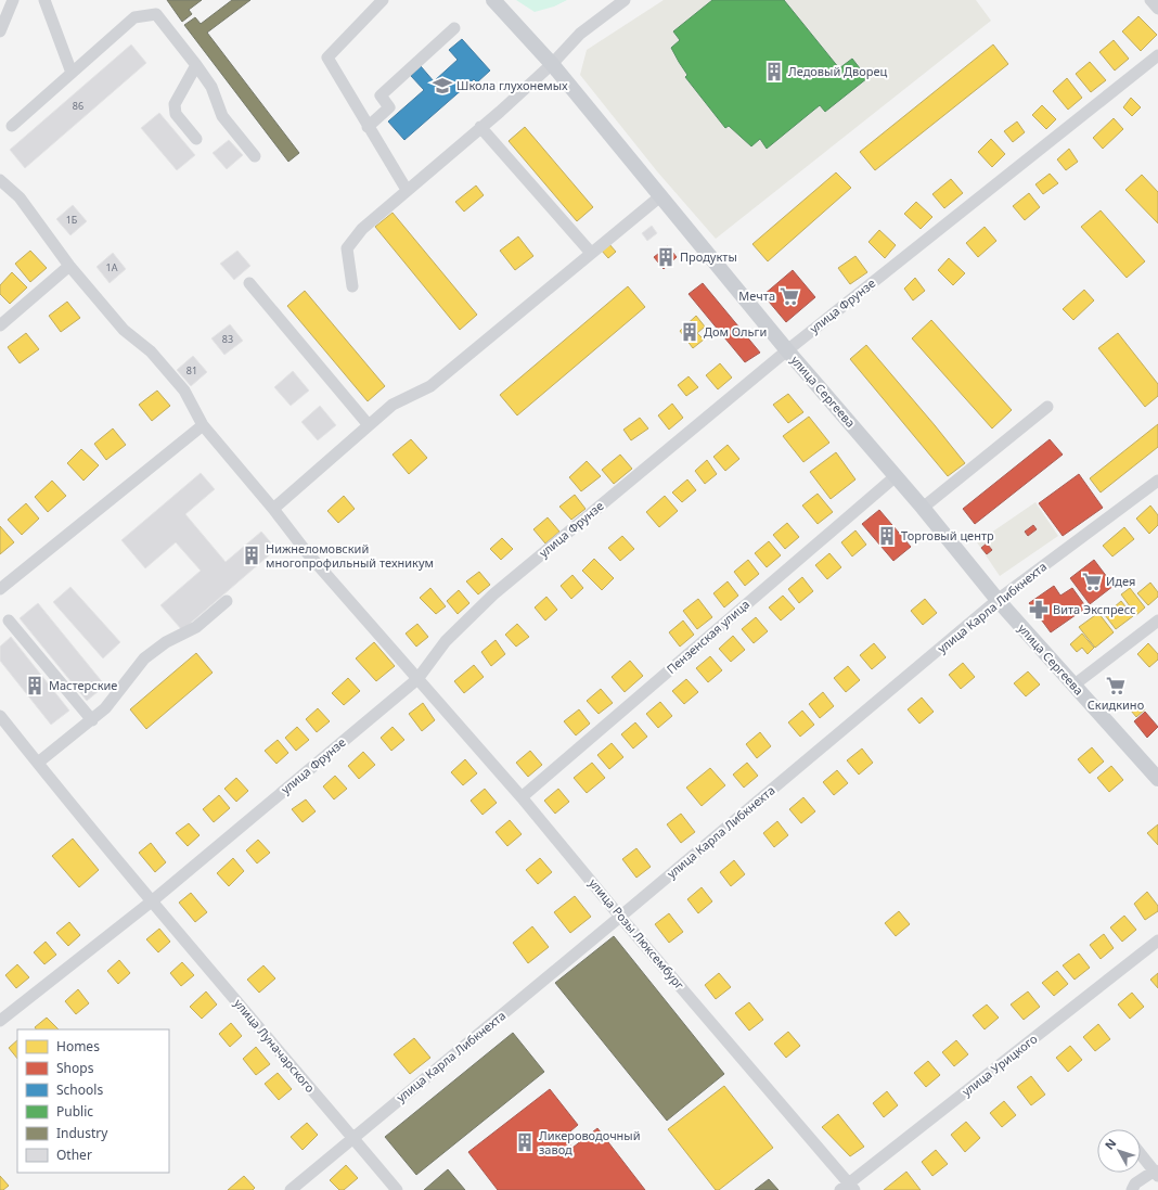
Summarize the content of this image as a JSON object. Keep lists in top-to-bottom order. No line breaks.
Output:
{"streets":{"main road":["улица Сергеева"],"street":["улица Фрунзе","улица Карла Либкнехта","Пензенская улица","улица Розы Люксембург","улица Луначарского","улица Урицкого"]},"crossings":[["улица Фрунзе","улица Сергеева"],["улица Фрунзе","улица Розы Люксембург"],["улица Фрунзе","улица Луначарского"],["улица Сергеева","улица Карла Либкнехта"],["улица Сергеева","Пензенская улица"],["улица Карла Либкнехта","улица Розы Люксембург"],["улица Карла Либкнехта","улица Луначарского"],["Пензенская улица","улица Розы Люксембург"],["улица Розы Люксембург","улица Урицкого"]],"places":{"building":["Ледовый Дворец","Продукты","Дом Ольги","Торговый центр","Нижнеломовский многопрофильный техникум","Мастерские","Ликероводочный завод"],"school or university":["Школа глухонемых"],"supermarket":["Мечта","Идея","Скидкино"],"pharmacy":["Вита Экспресс"]},"house_numbers":["86","1Б","1А","83","81"],"legend":["Homes","Shops","Schools","Public","Industry","Other"],"north":"top left"}
